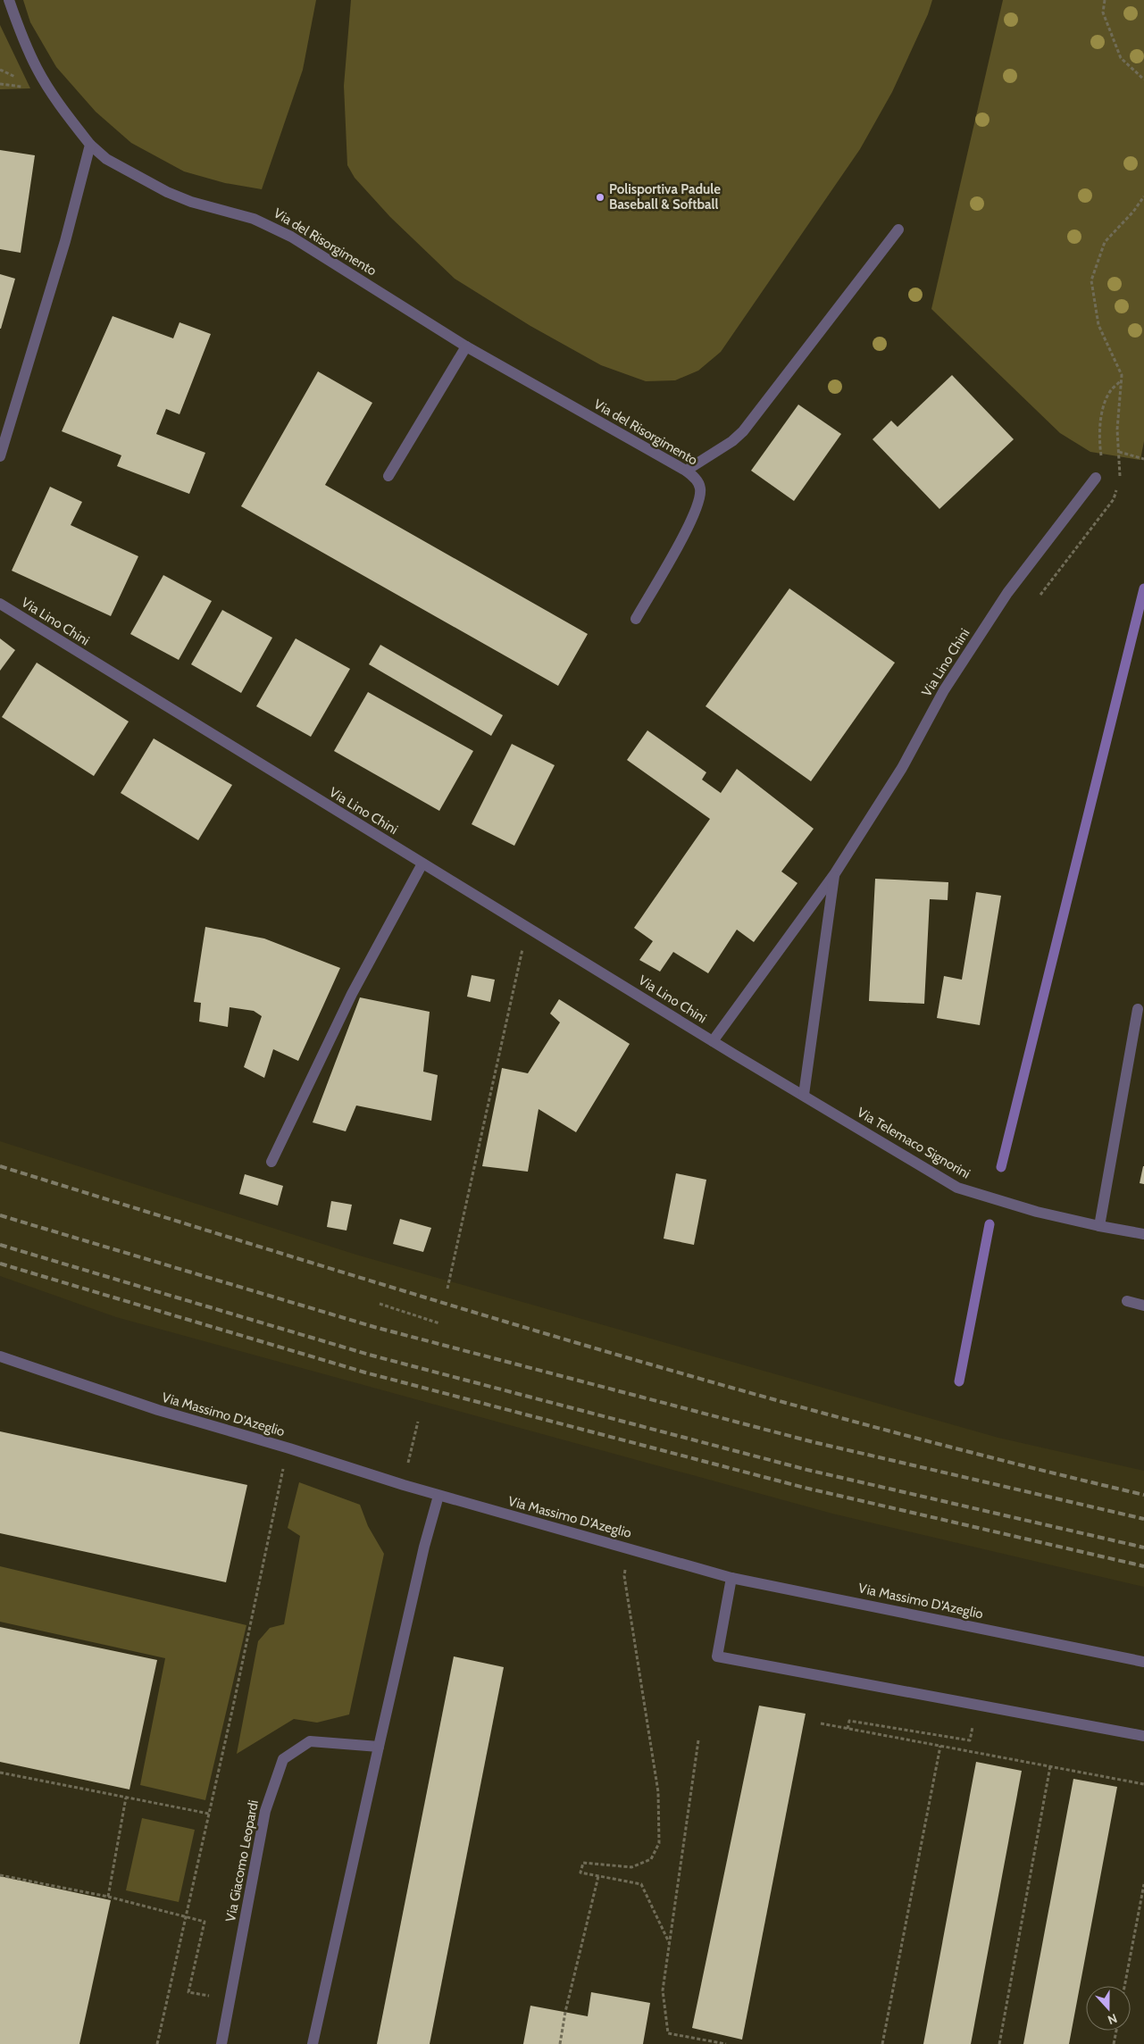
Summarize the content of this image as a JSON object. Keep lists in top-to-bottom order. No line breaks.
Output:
{"streets":{"street":["Via del Risorgimento","Via Lino Chini","Via Telemaco Signorini","Via Massimo D'Azeglio","Via Giacomo Leopardi"]},"crossings":[["Via Lino Chini","Via Telemaco Signorini"]],"places":["Polisportiva Padule Baseball & Softball"],"north":"bottom"}
